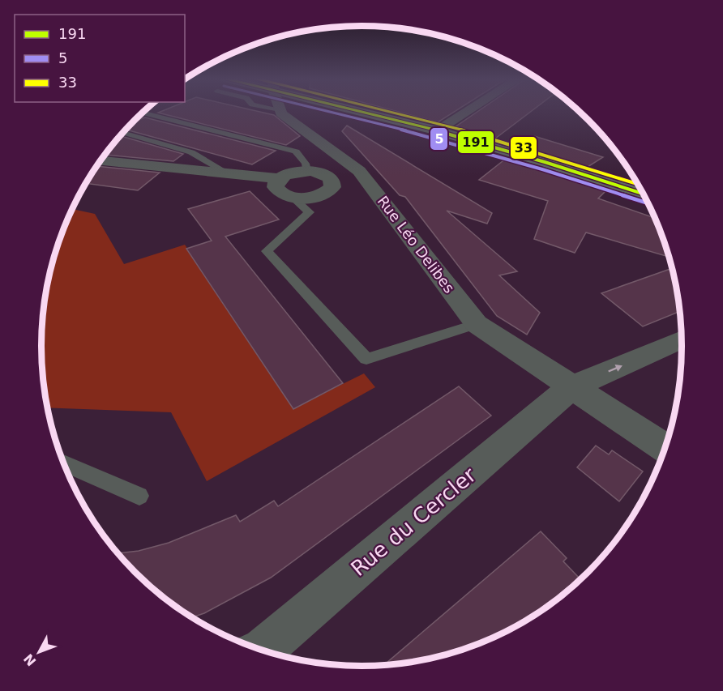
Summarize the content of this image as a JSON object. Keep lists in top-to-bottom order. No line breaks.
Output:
{"streets":{"street":["Rue Léo Delibes","Rue du Cercler"]},"crossings":[["Rue Léo Delibes","Rue du Cercler"]],"lines":["transit line 191","transit line 5","transit line 33"],"legend":["191","5","33"],"north":"bottom left"}
